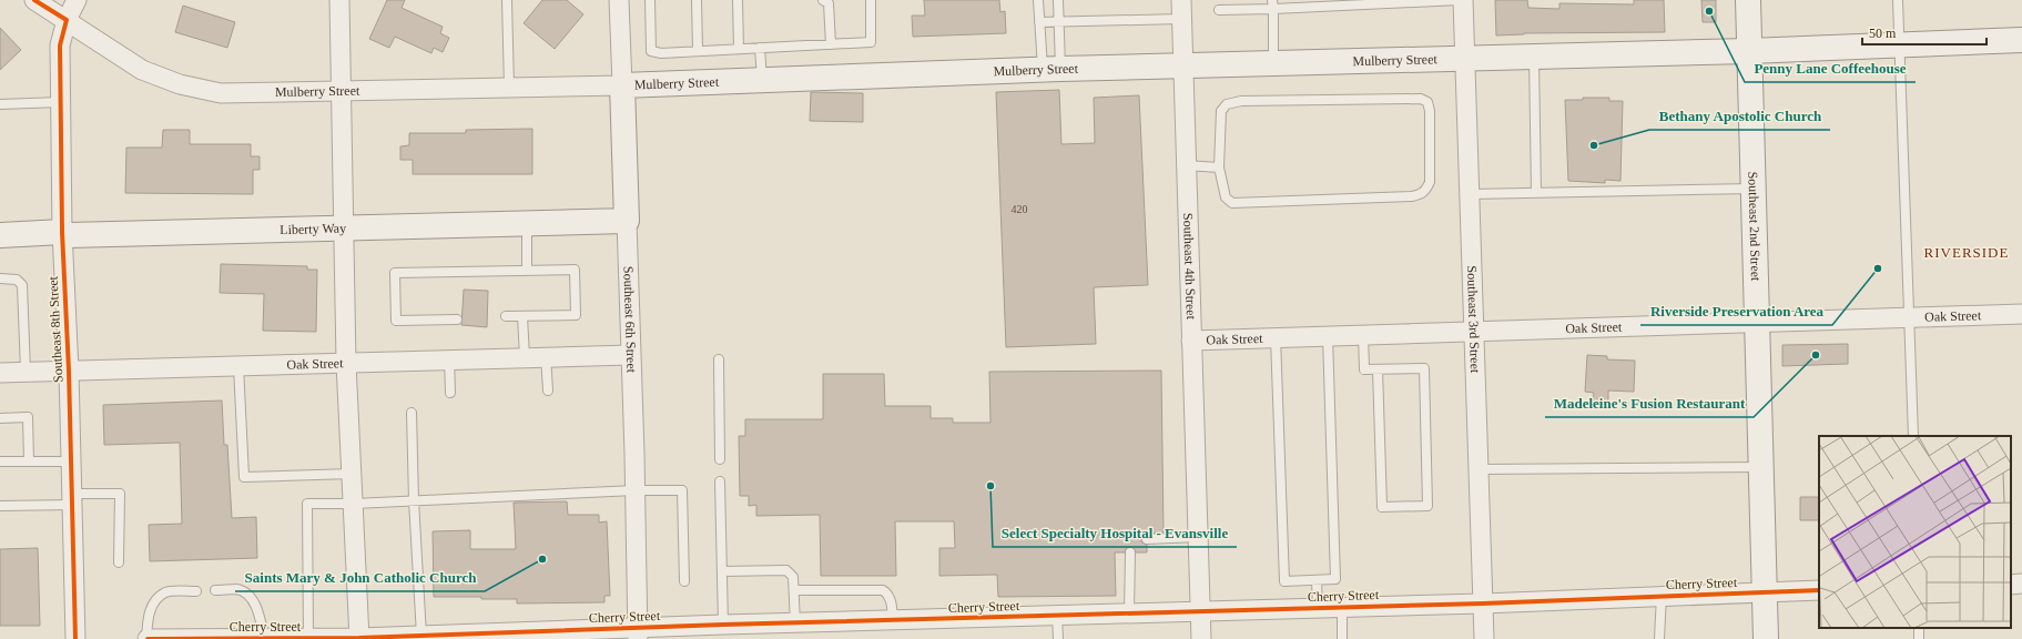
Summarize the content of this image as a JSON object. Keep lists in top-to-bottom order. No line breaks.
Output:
{"streets":{"street":["Mulberry Street","Southeast 2nd Street","Liberty Way","Southeast 4th Street","Oak Street","Southeast 6th Street","Southeast 3rd Street","Southeast 8th Street","Cherry Street"]},"crossings":[["Mulberry Street","Southeast 2nd Street"],["Mulberry Street","Southeast 4th Street"],["Mulberry Street","Southeast 6th Street"],["Mulberry Street","Southeast 3rd Street"],["Mulberry Street","Southeast 8th Street"],["Southeast 2nd Street","Oak Street"],["Southeast 2nd Street","Cherry Street"],["Liberty Way","Southeast 6th Street"],["Liberty Way","Southeast 8th Street"],["Southeast 4th Street","Oak Street"],["Southeast 4th Street","Cherry Street"],["Oak Street","Southeast 6th Street"],["Oak Street","Southeast 3rd Street"],["Oak Street","Southeast 8th Street"],["Southeast 6th Street","Cherry Street"],["Southeast 3rd Street","Cherry Street"]],"districts":["RIVERSIDE"],"places":["Penny Lane Coffeehouse","Bethany Apostolic Church","Riverside Preservation Area","Madeleine's Fusion Restaurant","Select Specialty Hospital - Evansville","Saints Mary & John Catholic Church"],"house_numbers":["420"],"scale_bar":"50 m"}
